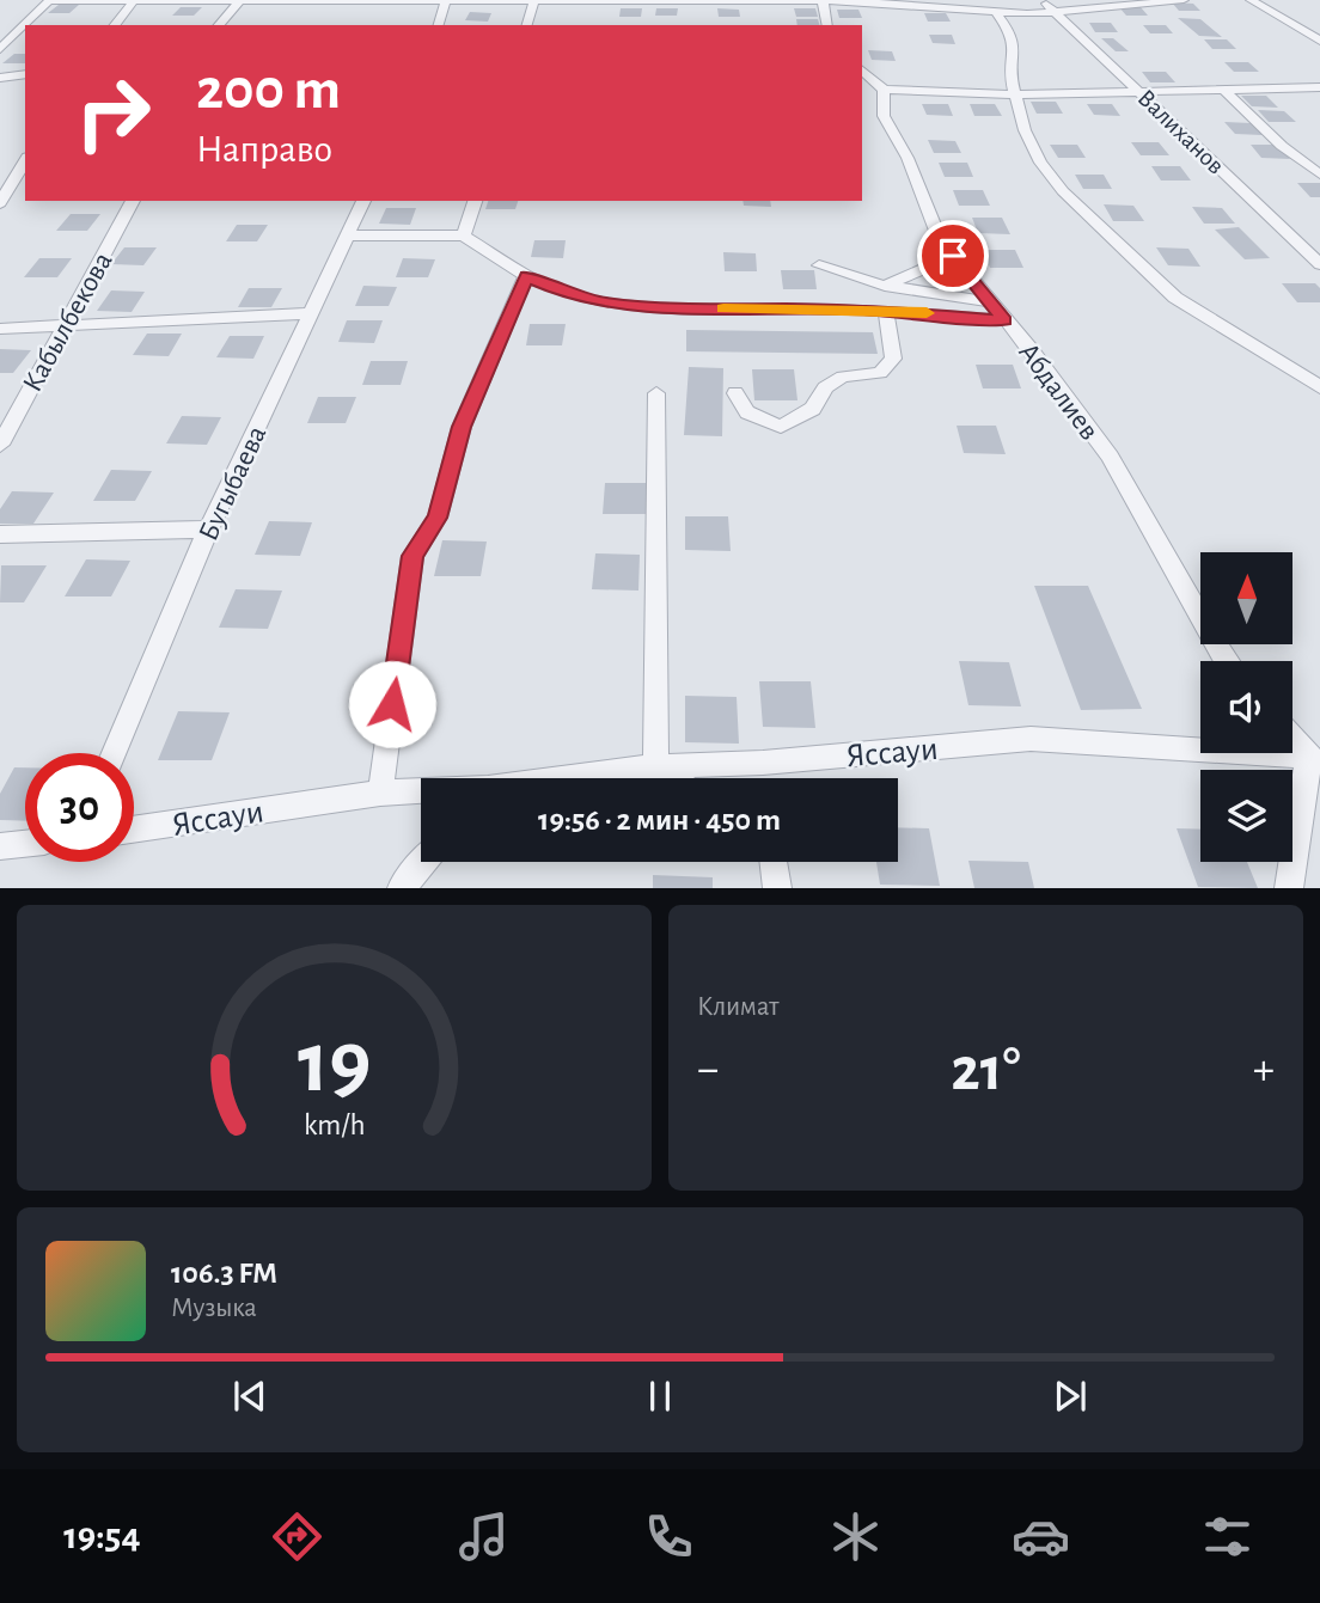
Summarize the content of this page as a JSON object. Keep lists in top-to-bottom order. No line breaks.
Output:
{"streets":{"street":["Валиханов","Кабылбекова","Абдалиев","Бугыбаева","Яссауи"]},"north":"top","page":{"turn":["200 m","Направо"],"limit":"30","trip":"19:56 · 2 мин · 450 m","tile":"Климат","heat":["−","21°","+"],"song":["106.3 FM","Музыка"],"tabs":"19:54","gauge":["19","km/h"]}}
